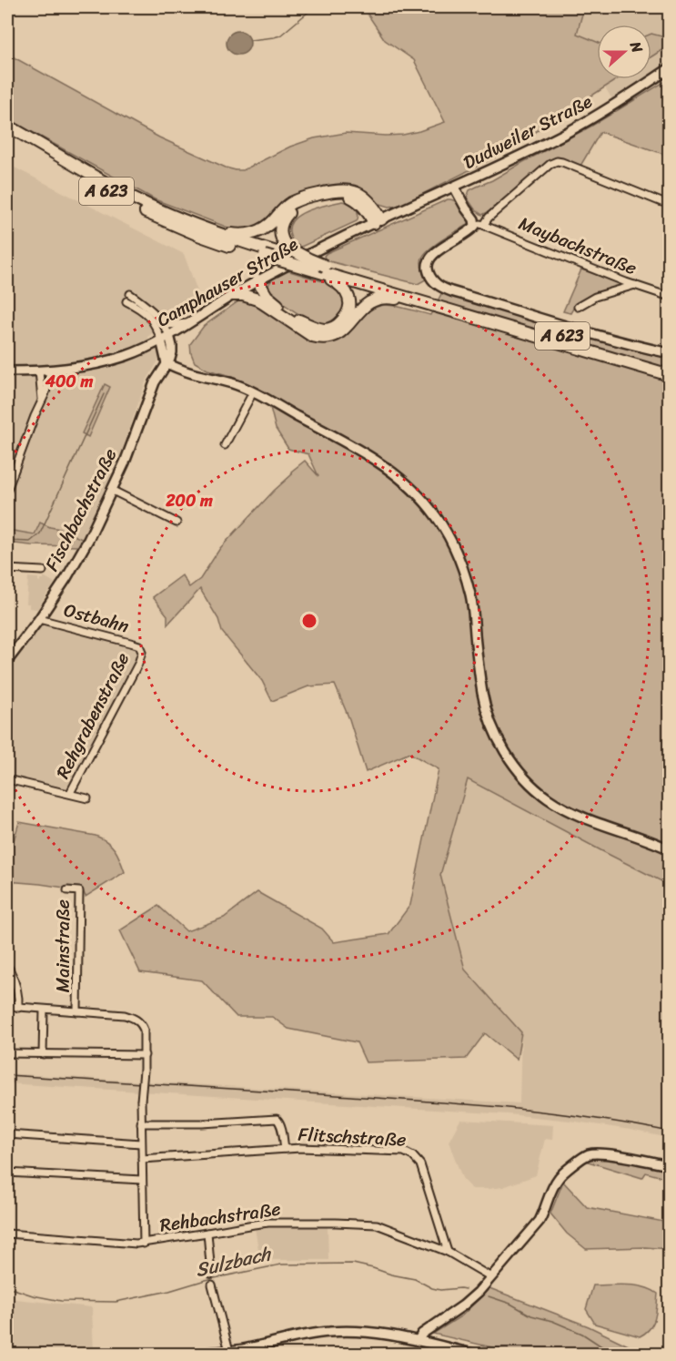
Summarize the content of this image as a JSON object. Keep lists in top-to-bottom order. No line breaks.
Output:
{"streets":{"highway":["A 623"],"street":["Dudweiler Straße","Maybachstraße","Camphauser Straße","Fischbachstraße","Ostbahn","Rehgrabenstraße","Mainstraße","Flitschstraße","Rehbachstraße"]},"crossings":[["Dudweiler Straße","Camphauser Straße"],["Camphauser Straße","Fischbachstraße"],["Fischbachstraße","Ostbahn"],["Ostbahn","Rehgrabenstraße"],["Flitschstraße","Rehbachstraße"]],"water":["Sulzbach"],"north":"right","rings":["400 m","200 m"]}
